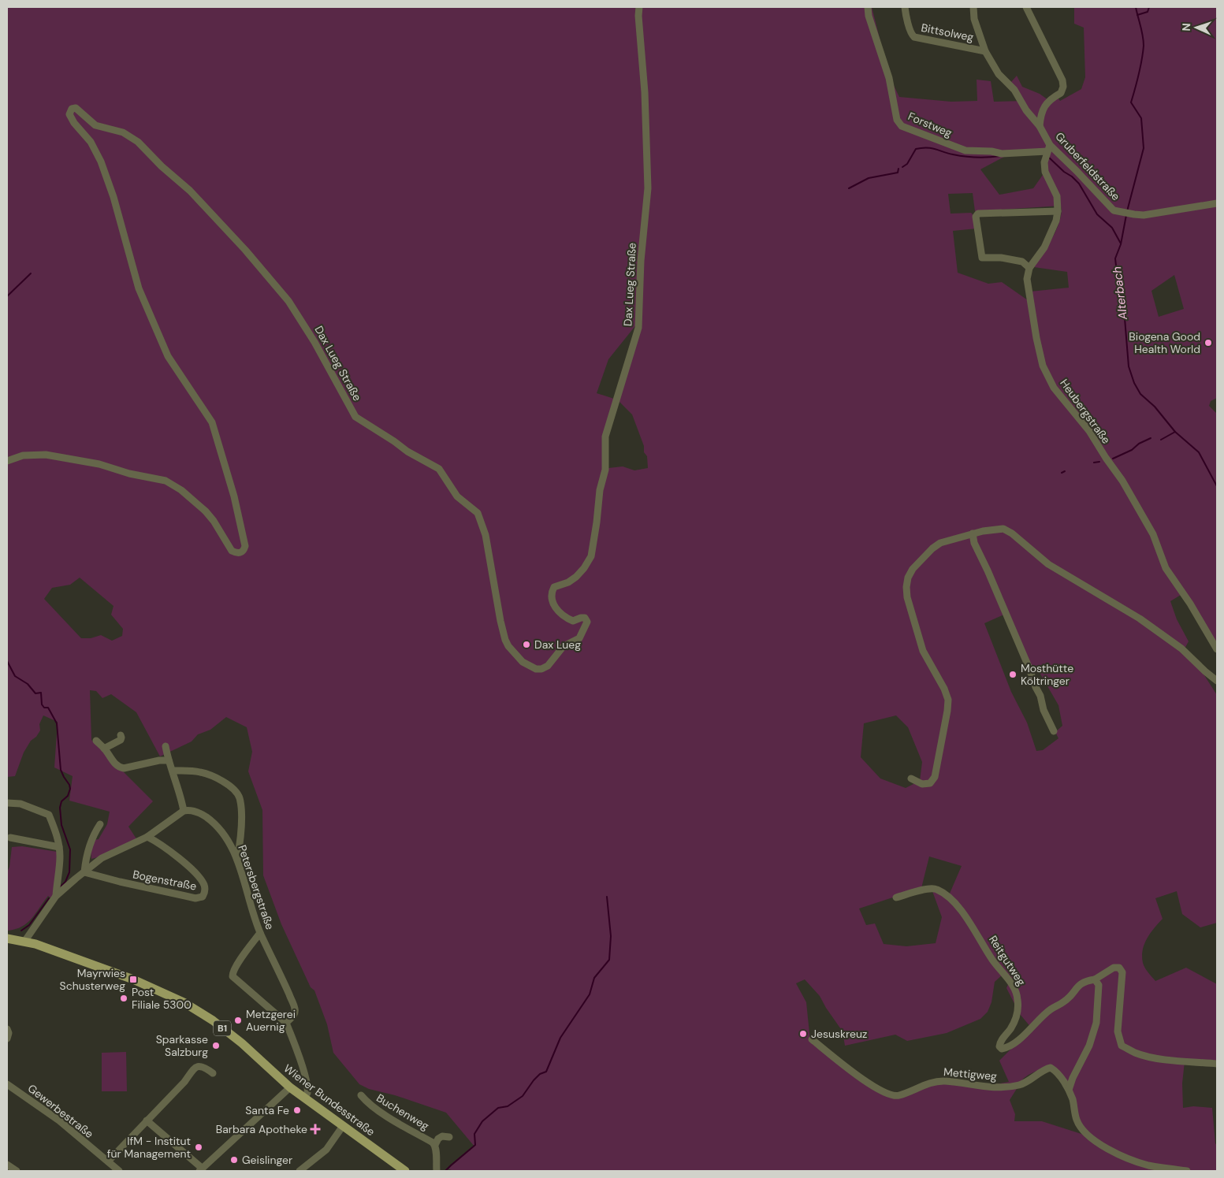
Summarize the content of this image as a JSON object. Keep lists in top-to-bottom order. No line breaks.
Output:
{"streets":{"main road":["B1","Wiener Bundesstraße"],"street":["Bittsolweg","Forstweg","Gruberfeldstraße","Dax Lueg Straße","Heubergstraße","Bogenstraße","Petersbergstraße","Reitgutweg","Mettigweg","Gewerbestraße","Buchenweg"]},"crossings":[["Bittsolweg","Gruberfeldstraße"],["Forstweg","Gruberfeldstraße"]],"water":["Alterbach"],"places":{"other":["Biogena Good Health World","Dax Lueg","Mosthütte Költringer","Post Filiale 5300","Metzgerei Auernig","Jesuskreuz","Sparkasse Salzburg","Santa Fe","IfM - Institut für Management","Geislinger"],"transit":["Mayrwies Schusterweg"],"health":["Barbara Apotheke"]},"north":"left"}
